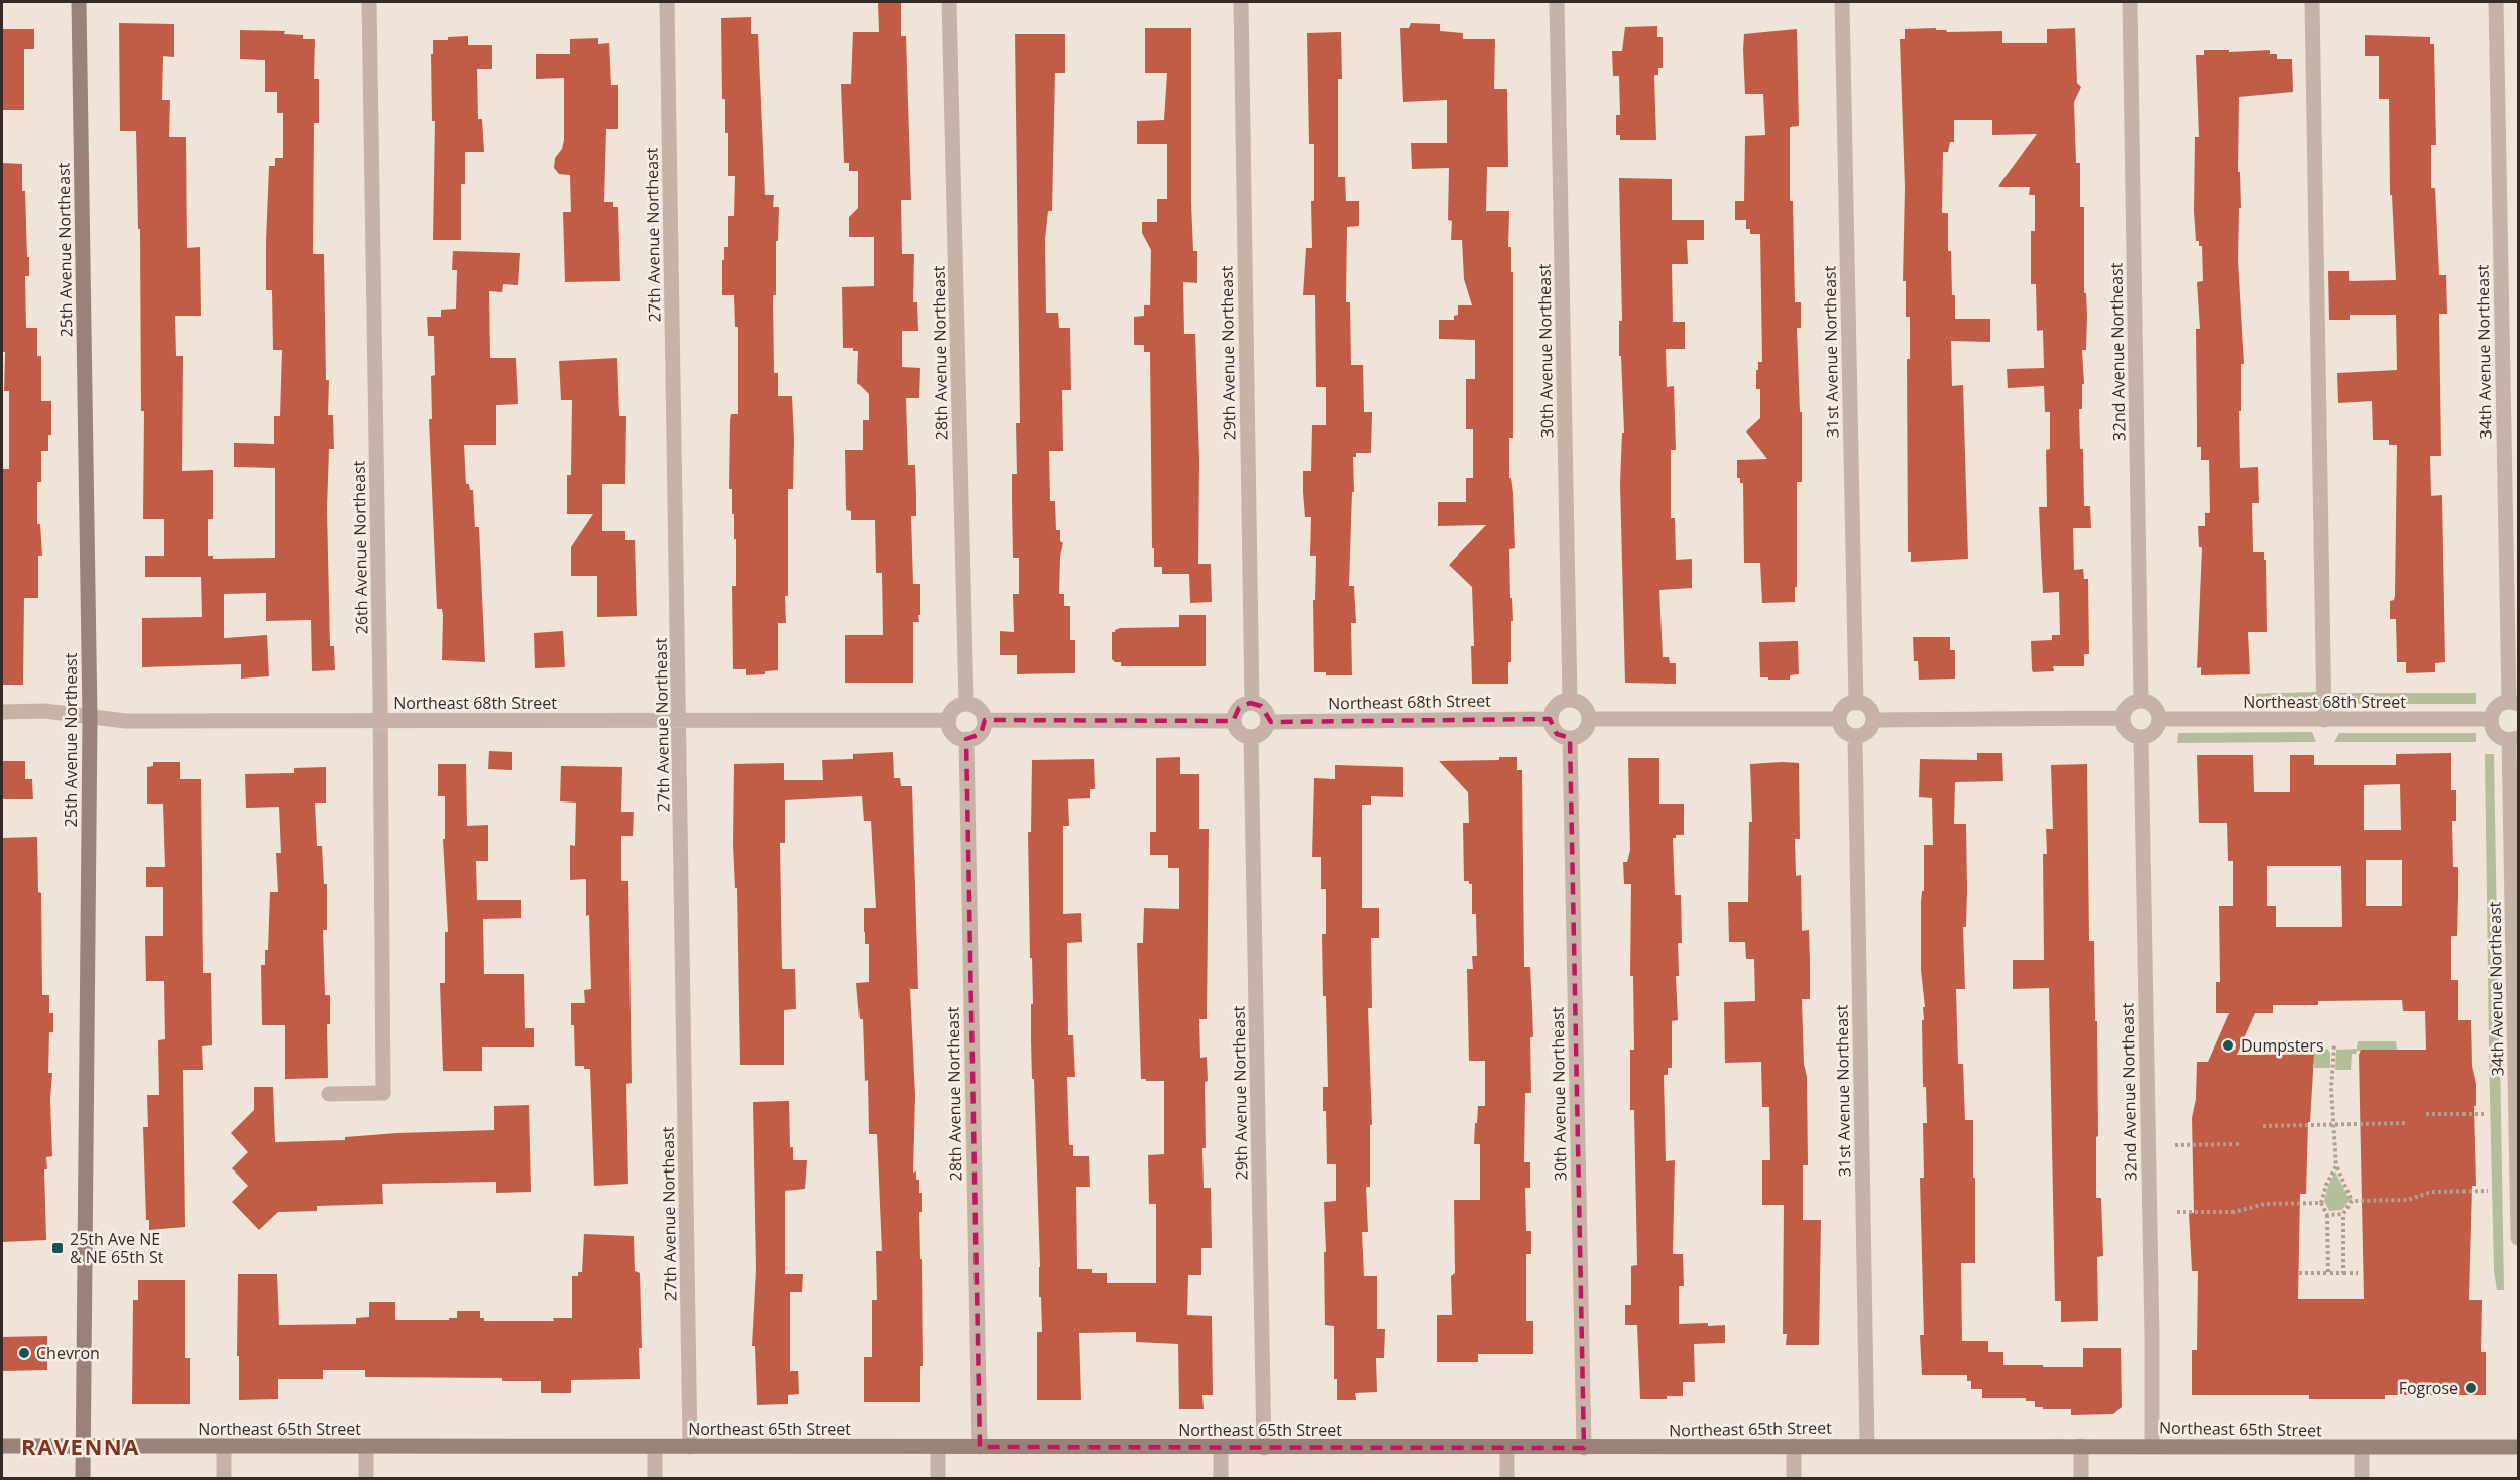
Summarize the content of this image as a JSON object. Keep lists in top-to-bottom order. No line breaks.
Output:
{"streets":{"main road":["25th Avenue Northeast","Northeast 65th Street"],"street":["27th Avenue Northeast","30th Avenue Northeast","31st Avenue Northeast","32nd Avenue Northeast","34th Avenue Northeast","28th Avenue Northeast","29th Avenue Northeast","26th Avenue Northeast","Northeast 68th Street"]},"crossings":[["27th Avenue Northeast","Northeast 68th Street"],["27th Avenue Northeast","Northeast 65th Street"],["25th Avenue Northeast","Northeast 68th Street"],["25th Avenue Northeast","Northeast 65th Street"],["30th Avenue Northeast","Northeast 68th Street"],["30th Avenue Northeast","Northeast 65th Street"],["31st Avenue Northeast","Northeast 65th Street"],["32nd Avenue Northeast","Northeast 68th Street"],["32nd Avenue Northeast","Northeast 65th Street"],["28th Avenue Northeast","Northeast 68th Street"],["28th Avenue Northeast","Northeast 65th Street"],["29th Avenue Northeast","Northeast 68th Street"],["29th Avenue Northeast","Northeast 65th Street"],["26th Avenue Northeast","Northeast 68th Street"]],"districts":["RAVENNA"],"places":{"other":["Dumpsters","Chevron","Fogrose"],"transit":["25th Ave NE & NE 65th St"]}}
